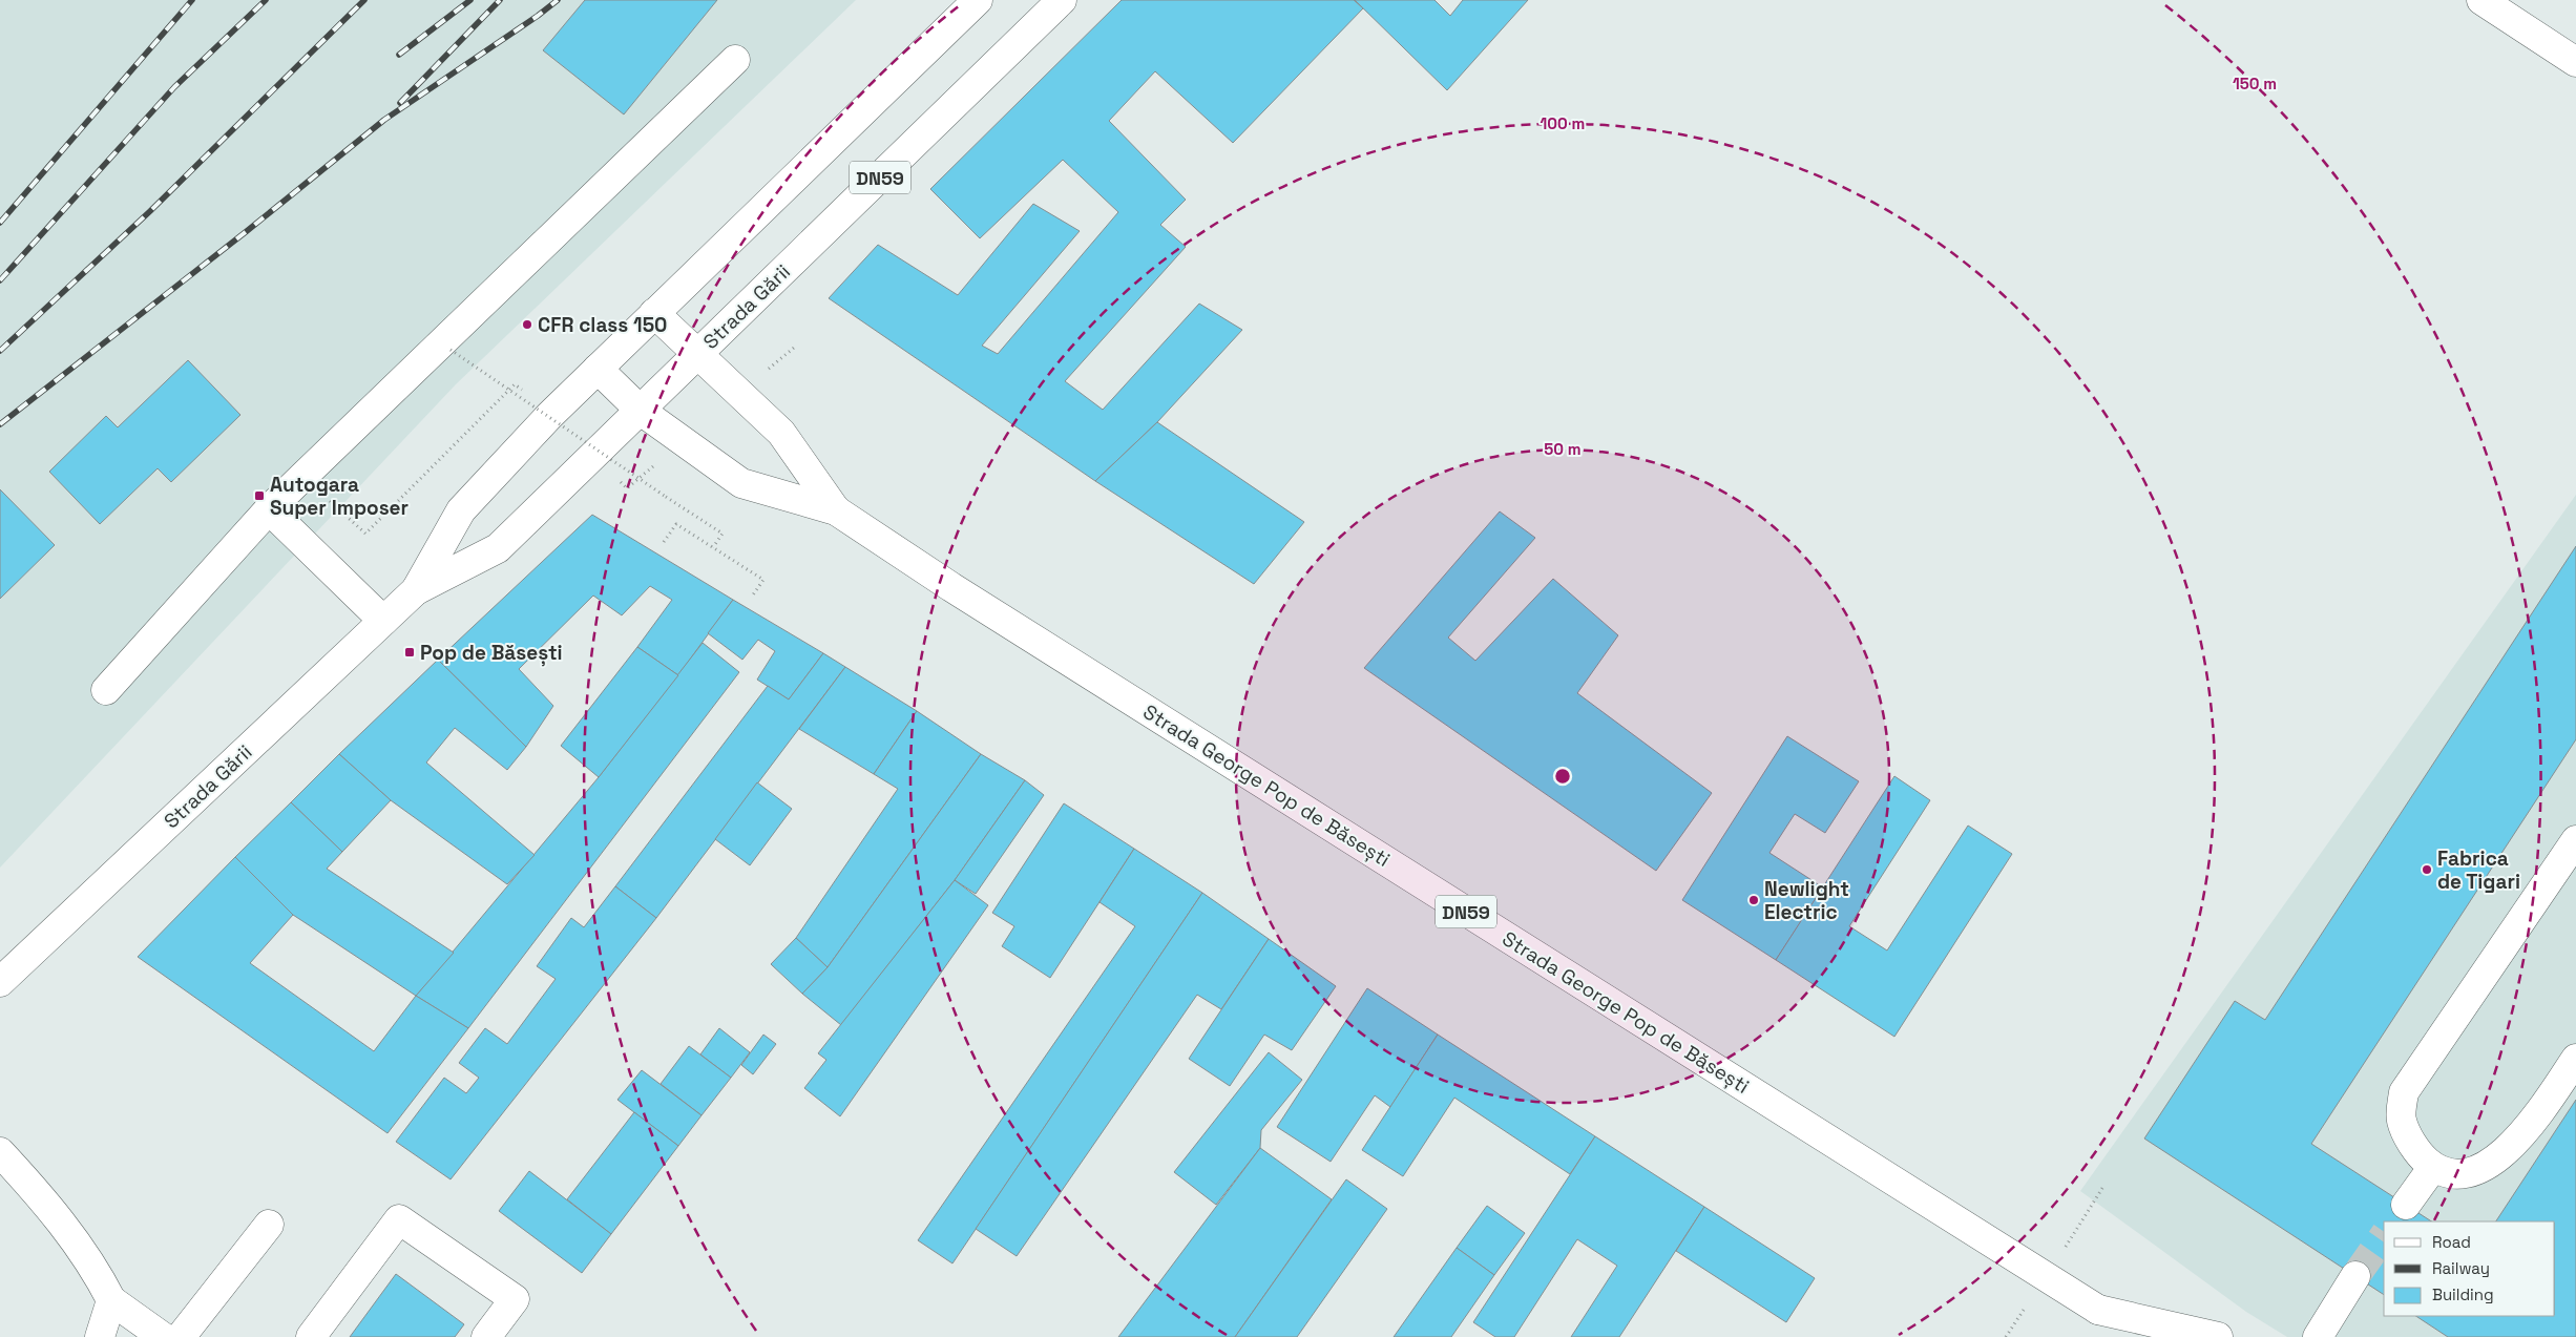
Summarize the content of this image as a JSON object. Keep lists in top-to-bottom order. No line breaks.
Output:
{"streets":{"main road":["DN59","Strada Gării","Strada George Pop de Băsești"]},"crossings":[["Strada Gării","Strada George Pop de Băsești"]],"places":{"other":["CFR class 150","Fabrica de Tigari","Newlight Electric"],"transit":["Autogara Super Imposer","Pop de Băsești"]},"legend":["Road","Railway","Building"],"rings":["150 m","100 m","50 m"]}
